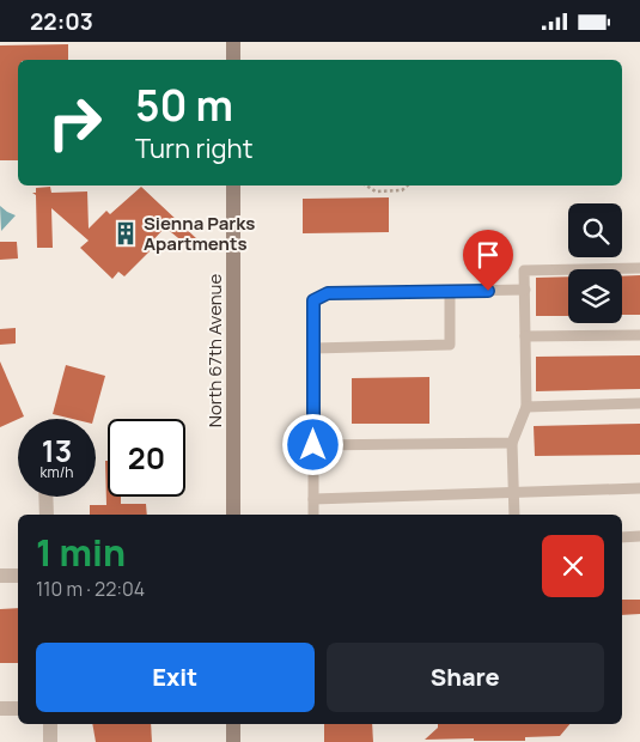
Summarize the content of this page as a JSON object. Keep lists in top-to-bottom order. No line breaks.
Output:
{"streets":{"main road":["North 67th Avenue"]},"places":{"building":["Sienna Parks Apartments"]},"page":{"status":"22:03","turn":["50 m","Turn right"],"speed":"13 km/h","limit":"20","heading":["1 min","110 m · 22:04"],"buttons":["Exit","Share"]}}
